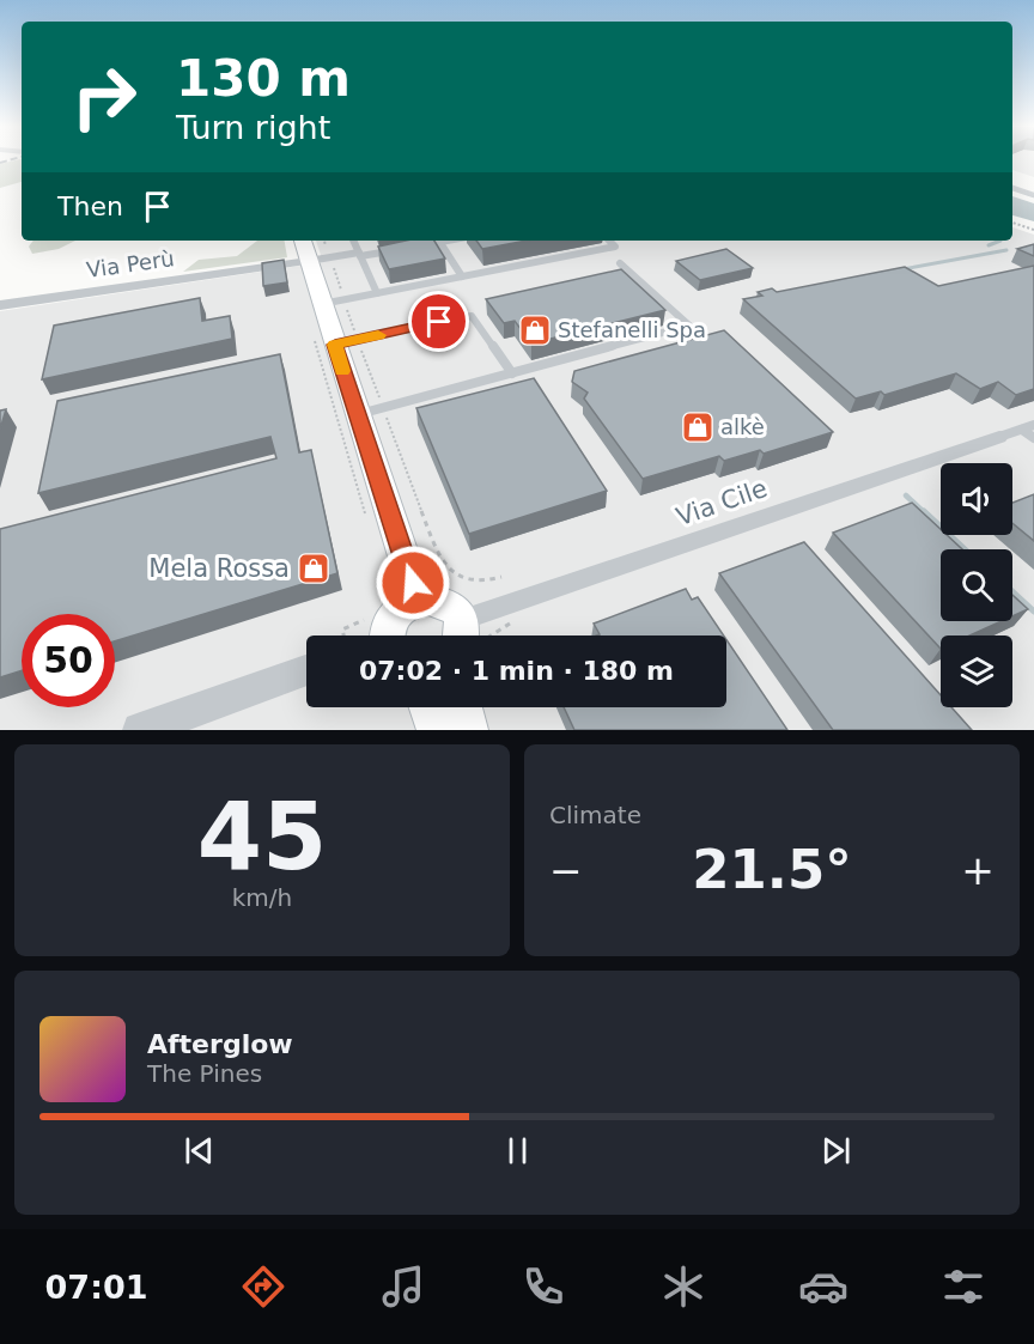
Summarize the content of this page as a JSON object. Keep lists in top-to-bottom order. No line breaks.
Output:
{"streets":{"street":["Via Perù","Via Cile"]},"places":{"shop":["Stefanelli Spa","alkè","Mela Rossa"]},"page":{"turn":["130 m","Turn right"],"then":"Then","limit":"50","trip":"07:02 · 1 min · 180 m","tile":[["45","km/h"],"Climate"],"heat":["−","21.5°","+"],"song":["Afterglow","The Pines"],"tabs":"07:01"}}
